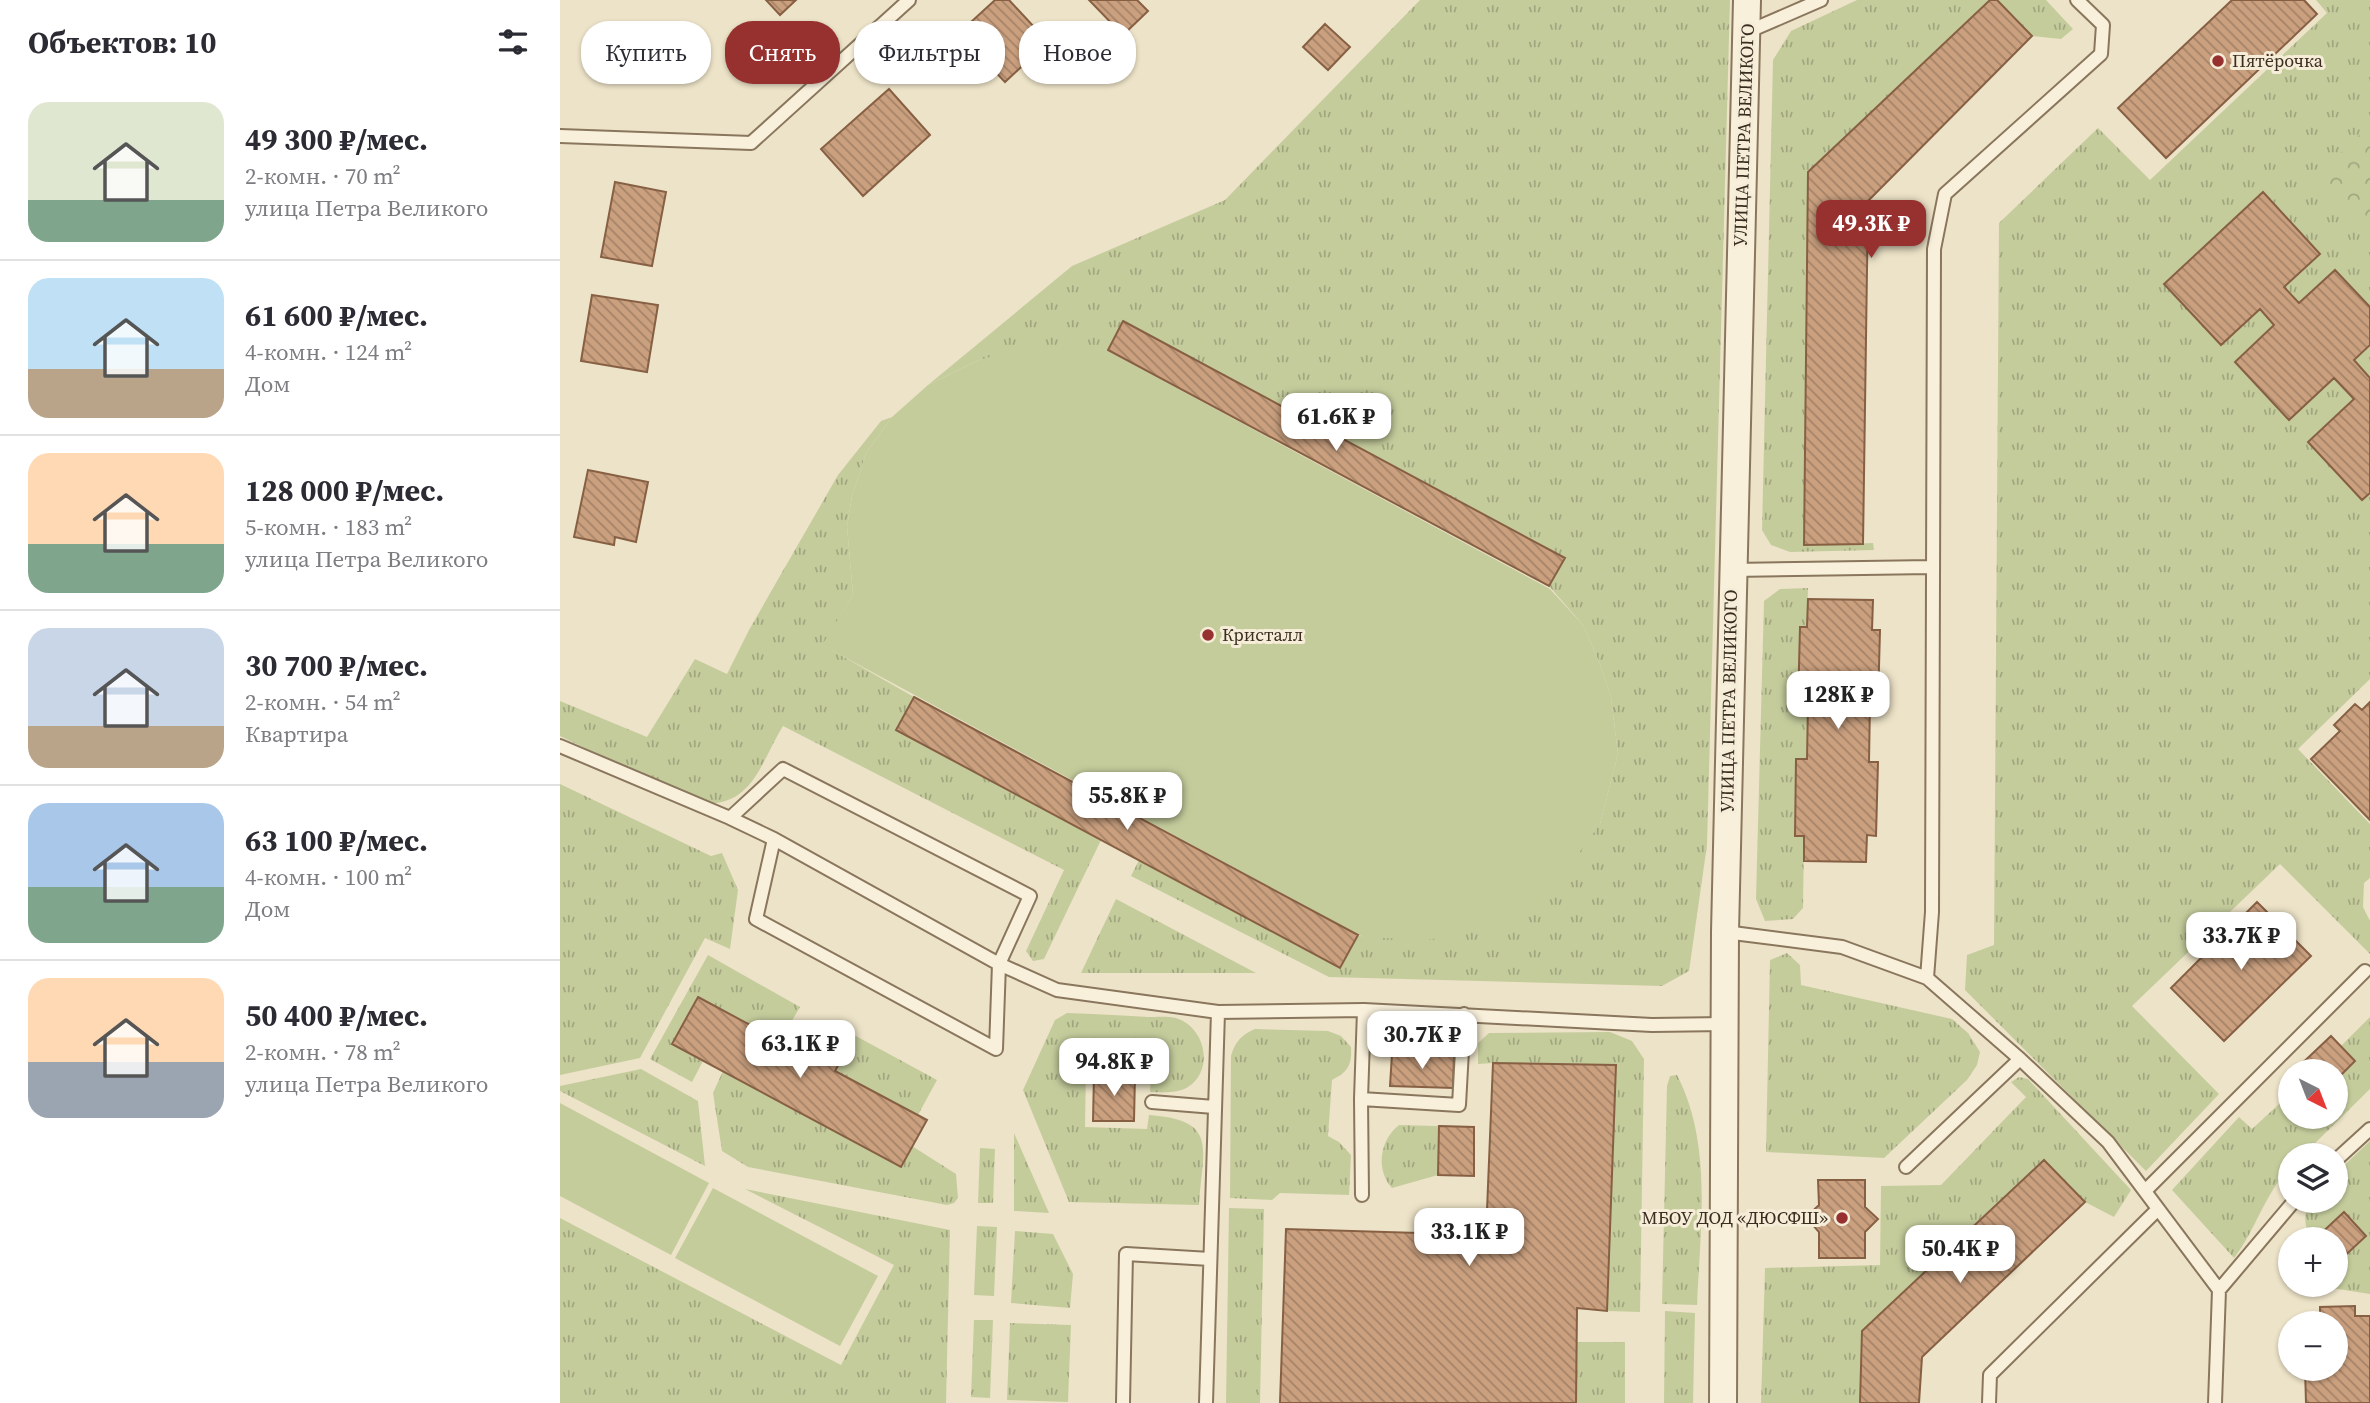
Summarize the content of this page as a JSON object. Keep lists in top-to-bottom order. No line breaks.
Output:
{"streets":{"street":["УЛИЦА ПЕТРА ВЕЛИКОГО"]},"places":["Пятёрочка","Кристалл","МБОУ ДОД «ДЮСФШ»"],"north":"bottom right","page":{"heading":"Объектов: 10","chip":["Купить","Снять","Фильтры","Новое"],"list":[{"name":"49 300 ₽/мес.","note":"2-комн. · 70 m² · улица Петра Великого"},{"name":"61 600 ₽/мес.","note":"4-комн. · 124 m² · Дом"},{"name":"128 000 ₽/мес.","note":"5-комн. · 183 m² · улица Петра Великого"},{"name":"30 700 ₽/мес.","note":"2-комн. · 54 m² · Квартира"},{"name":"63 100 ₽/мес.","note":"4-комн. · 100 m² · Дом"},{"name":"50 400 ₽/мес.","note":"2-комн. · 78 m² · улица Петра Великого"}],"price":["49.3K ₽","61.6K ₽","128K ₽","55.8K ₽","33.7K ₽","30.7K ₽","63.1K ₽","94.8K ₽","33.1K ₽","50.4K ₽"],"map_buttons":["+","−"]}}
